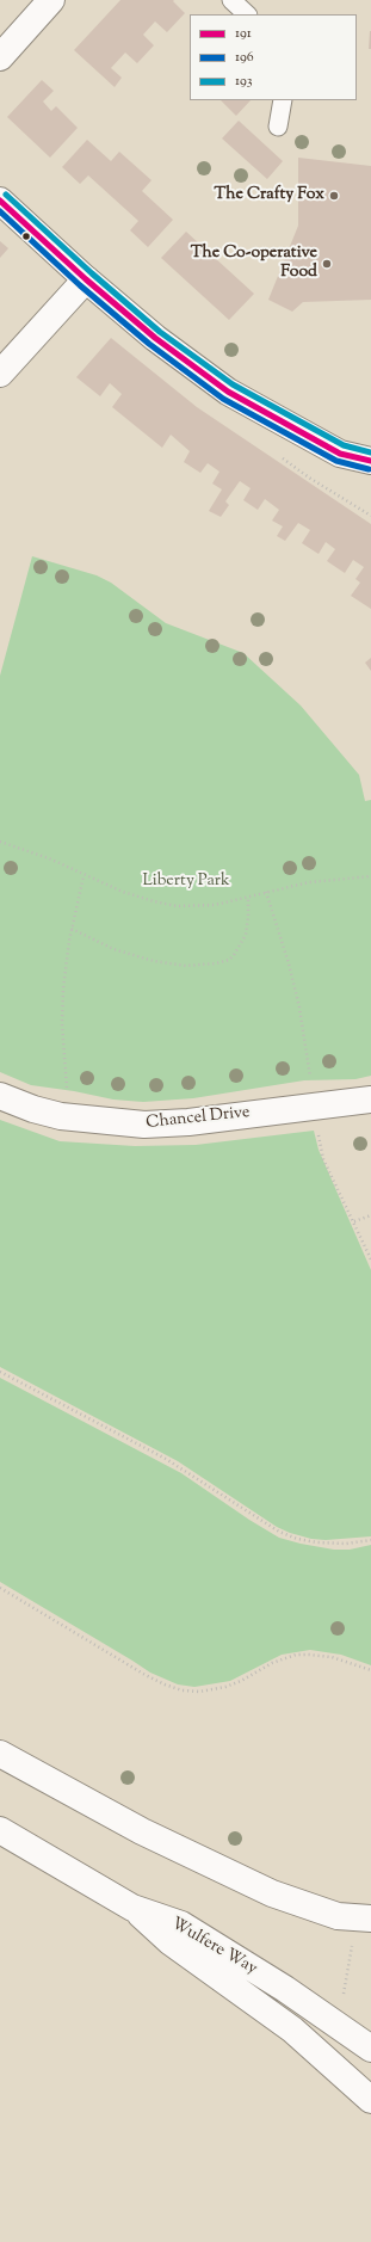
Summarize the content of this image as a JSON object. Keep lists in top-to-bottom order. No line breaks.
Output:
{"streets":{"main road":["Chancel Drive","Wulfere Way"]},"parks":["Liberty Park"],"places":["The Crafty Fox","The Co-operative Food"],"lines":["transit line 193","transit line 191","transit line 196"],"legend":["191","196","193"]}
